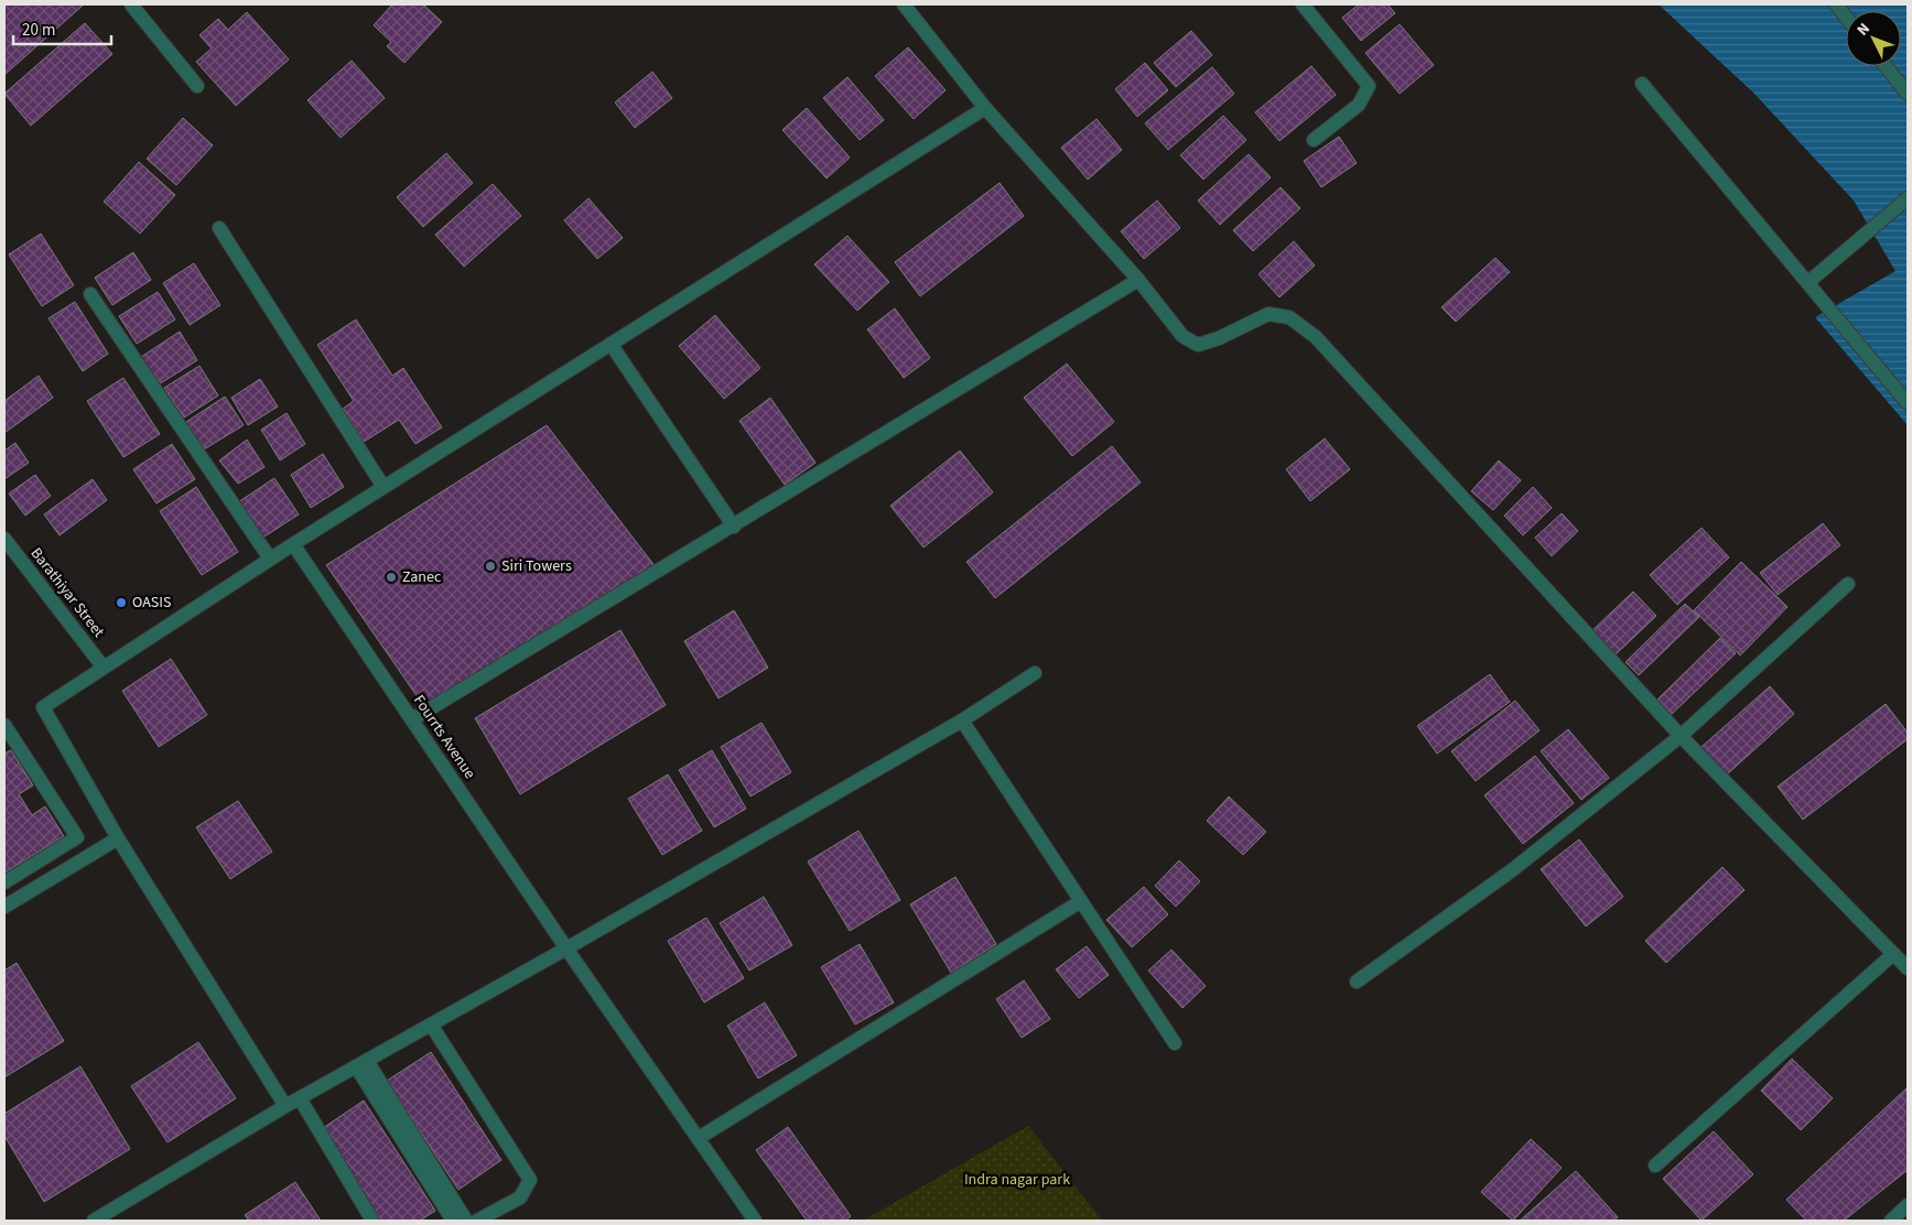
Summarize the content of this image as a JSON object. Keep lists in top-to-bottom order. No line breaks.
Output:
{"streets":{"street":["Barathiyar Street","Fourrts Avenue"]},"parks":["Indra nagar park"],"places":["Siri Towers","Zanec","OASIS"],"scale_bar":"20 m","north":"top left"}
